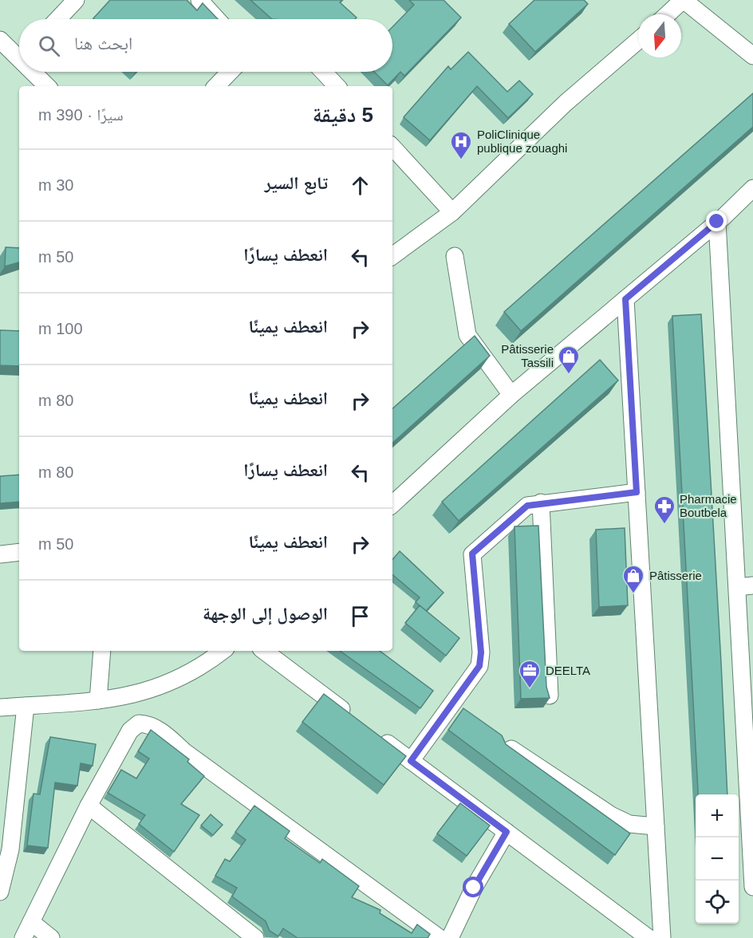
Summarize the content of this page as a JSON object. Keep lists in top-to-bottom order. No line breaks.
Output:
{"places":{"hospital":["PoliClinique publique zouaghi"],"shop":["Pâtisserie Tassili","Pâtisserie"],"pharmacy":["Pharmacie Boutbela"],"office":["DEELTA"]},"north":"bottom","page":{"search":"ابحث هنا","heading":["5 دقيقة","سيرًا · 390 m"],"list":[["تابع السير","30 m"],["انعطف يسارًا","50 m"],["انعطف يمينًا","100 m"],["انعطف يمينًا","80 m"],["انعطف يسارًا","80 m"],["انعطف يمينًا","50 m"],"الوصول إلى الوجهة"],"map_buttons":["+","−"]}}
